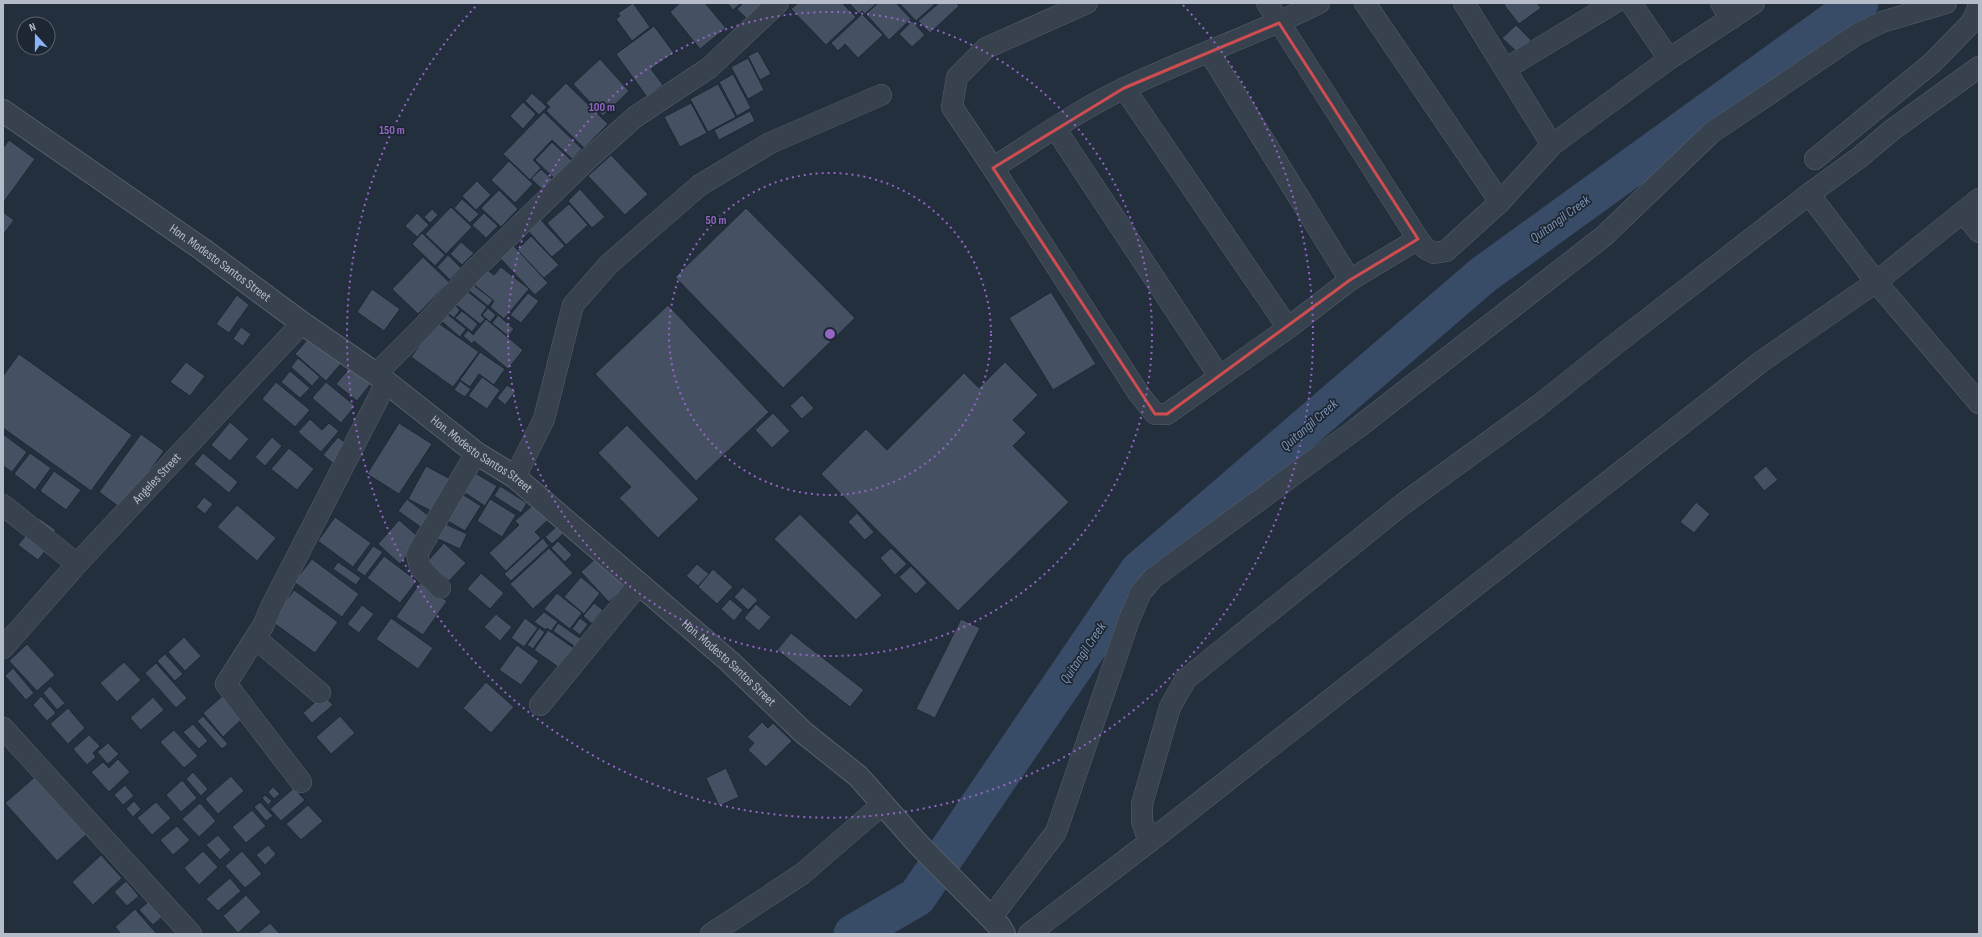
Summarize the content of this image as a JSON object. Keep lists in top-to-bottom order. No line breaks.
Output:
{"streets":{"street":["Hon. Modesto Santos Street","Angeles Street"]},"crossings":[["Hon. Modesto Santos Street","Angeles Street"]],"water":["Quitangil Creek"],"north":"top","rings":["100 m","150 m","50 m"]}
